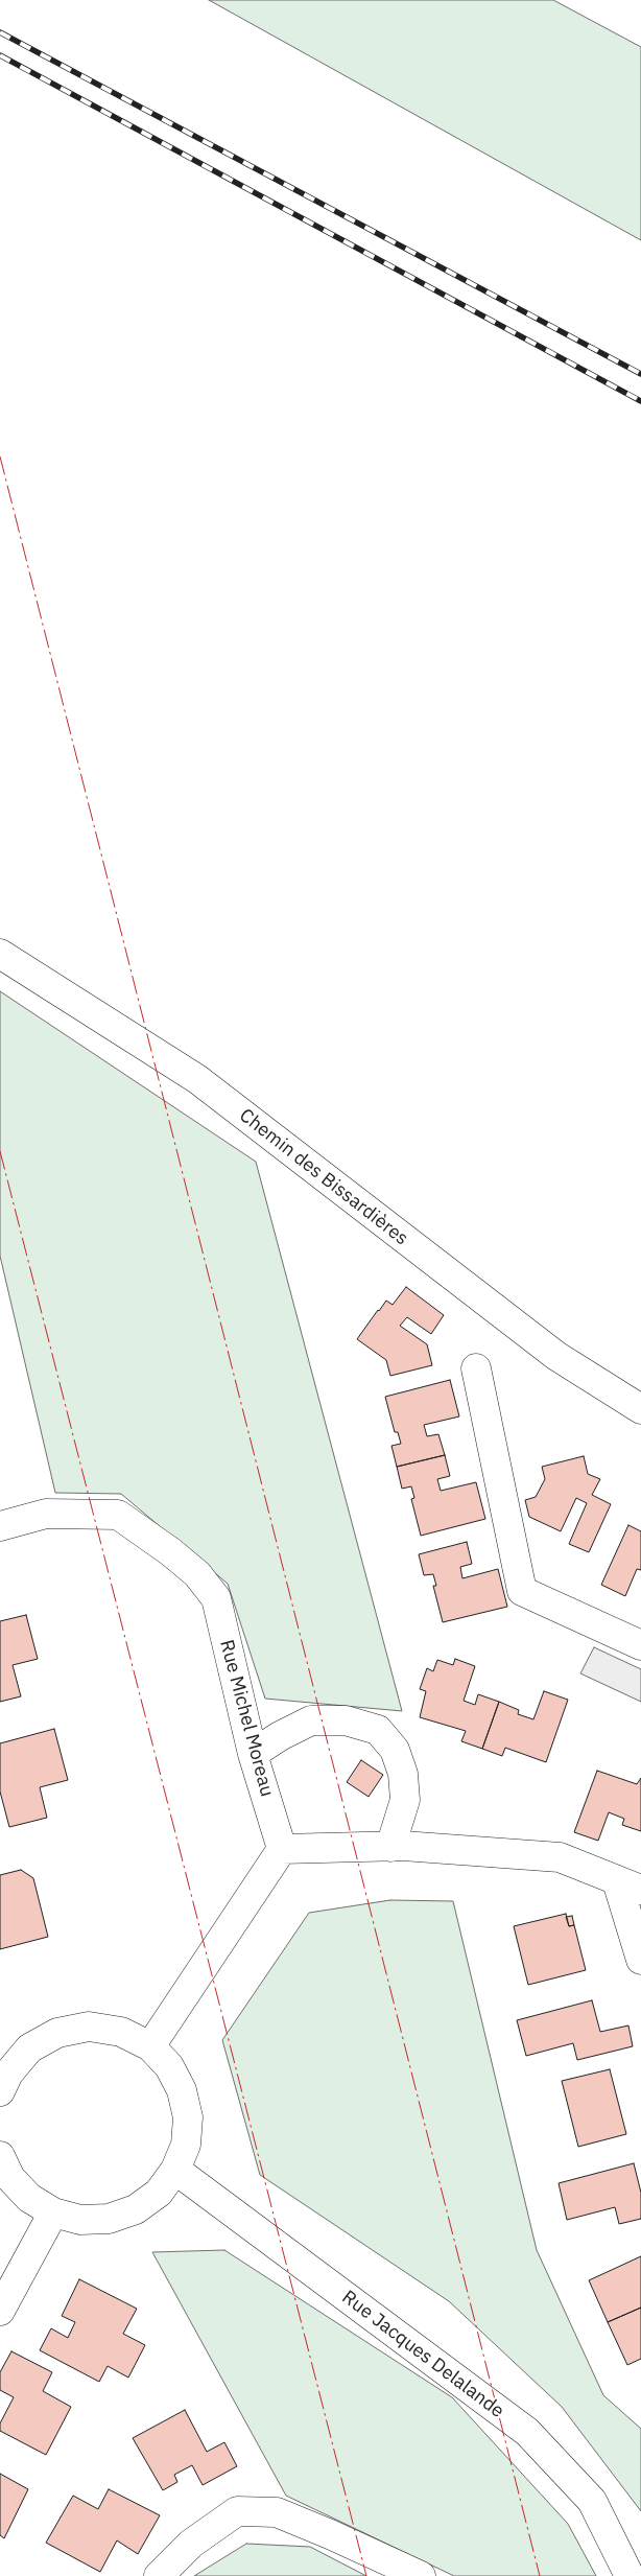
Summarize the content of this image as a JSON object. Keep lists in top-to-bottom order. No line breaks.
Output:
{"streets":{"street":["Chemin des Bissardières","Rue Michel Moreau","Rue Jacques Delalande"]}}
